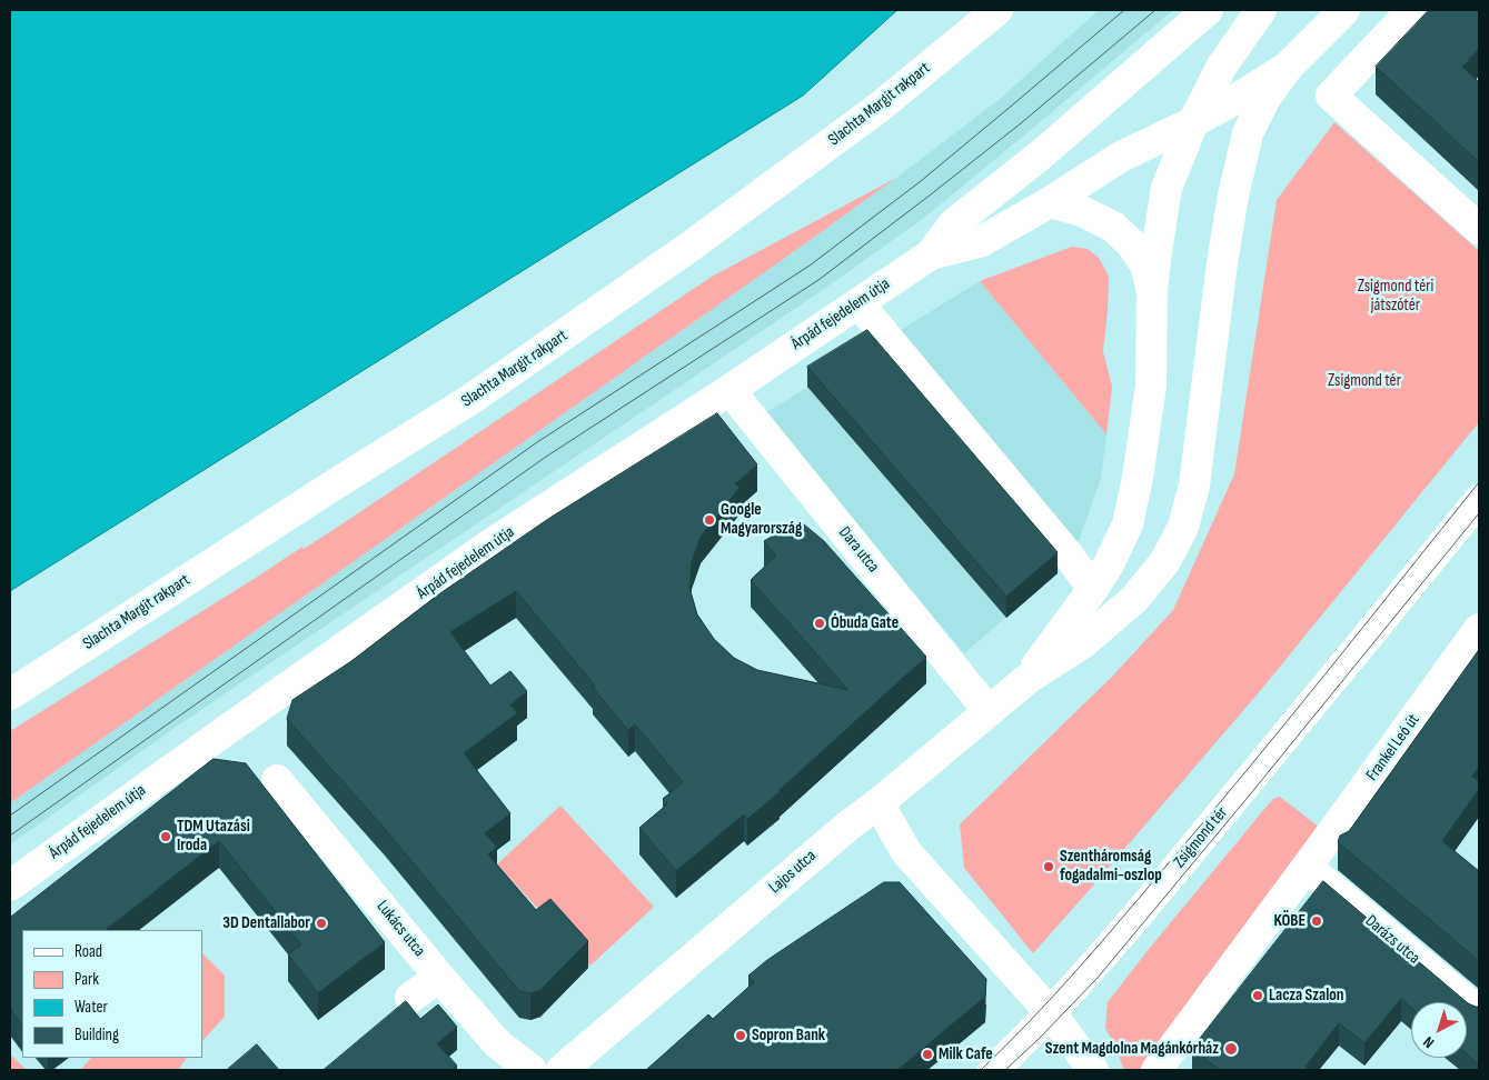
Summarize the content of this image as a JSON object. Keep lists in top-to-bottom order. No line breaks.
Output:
{"streets":{"street":["Slachta Margit rakpart","Árpád fejedelem útja","Dara utca","Frankel Leó út","Zsigmond tér","Lajos utca","Lukács utca","Darázs utca"]},"crossings":[["Árpád fejedelem útja","Dara utca"],["Dara utca","Lajos utca"],["Frankel Leó út","Darázs utca"]],"parks":["Zsigmond téri játszótér","Zsigmond tér"],"places":["Google Magyarország","Óbuda Gate","TDM Utazási Iroda","Szentháromság fogadalmi-oszlop","KÖBE","3D Dentallabor","Lacza Szalon","Sopron Bank","Szent Magdolna Magánkórház","Milk Cafe"],"legend":["Road","Park","Water","Building"],"north":"bottom left"}
